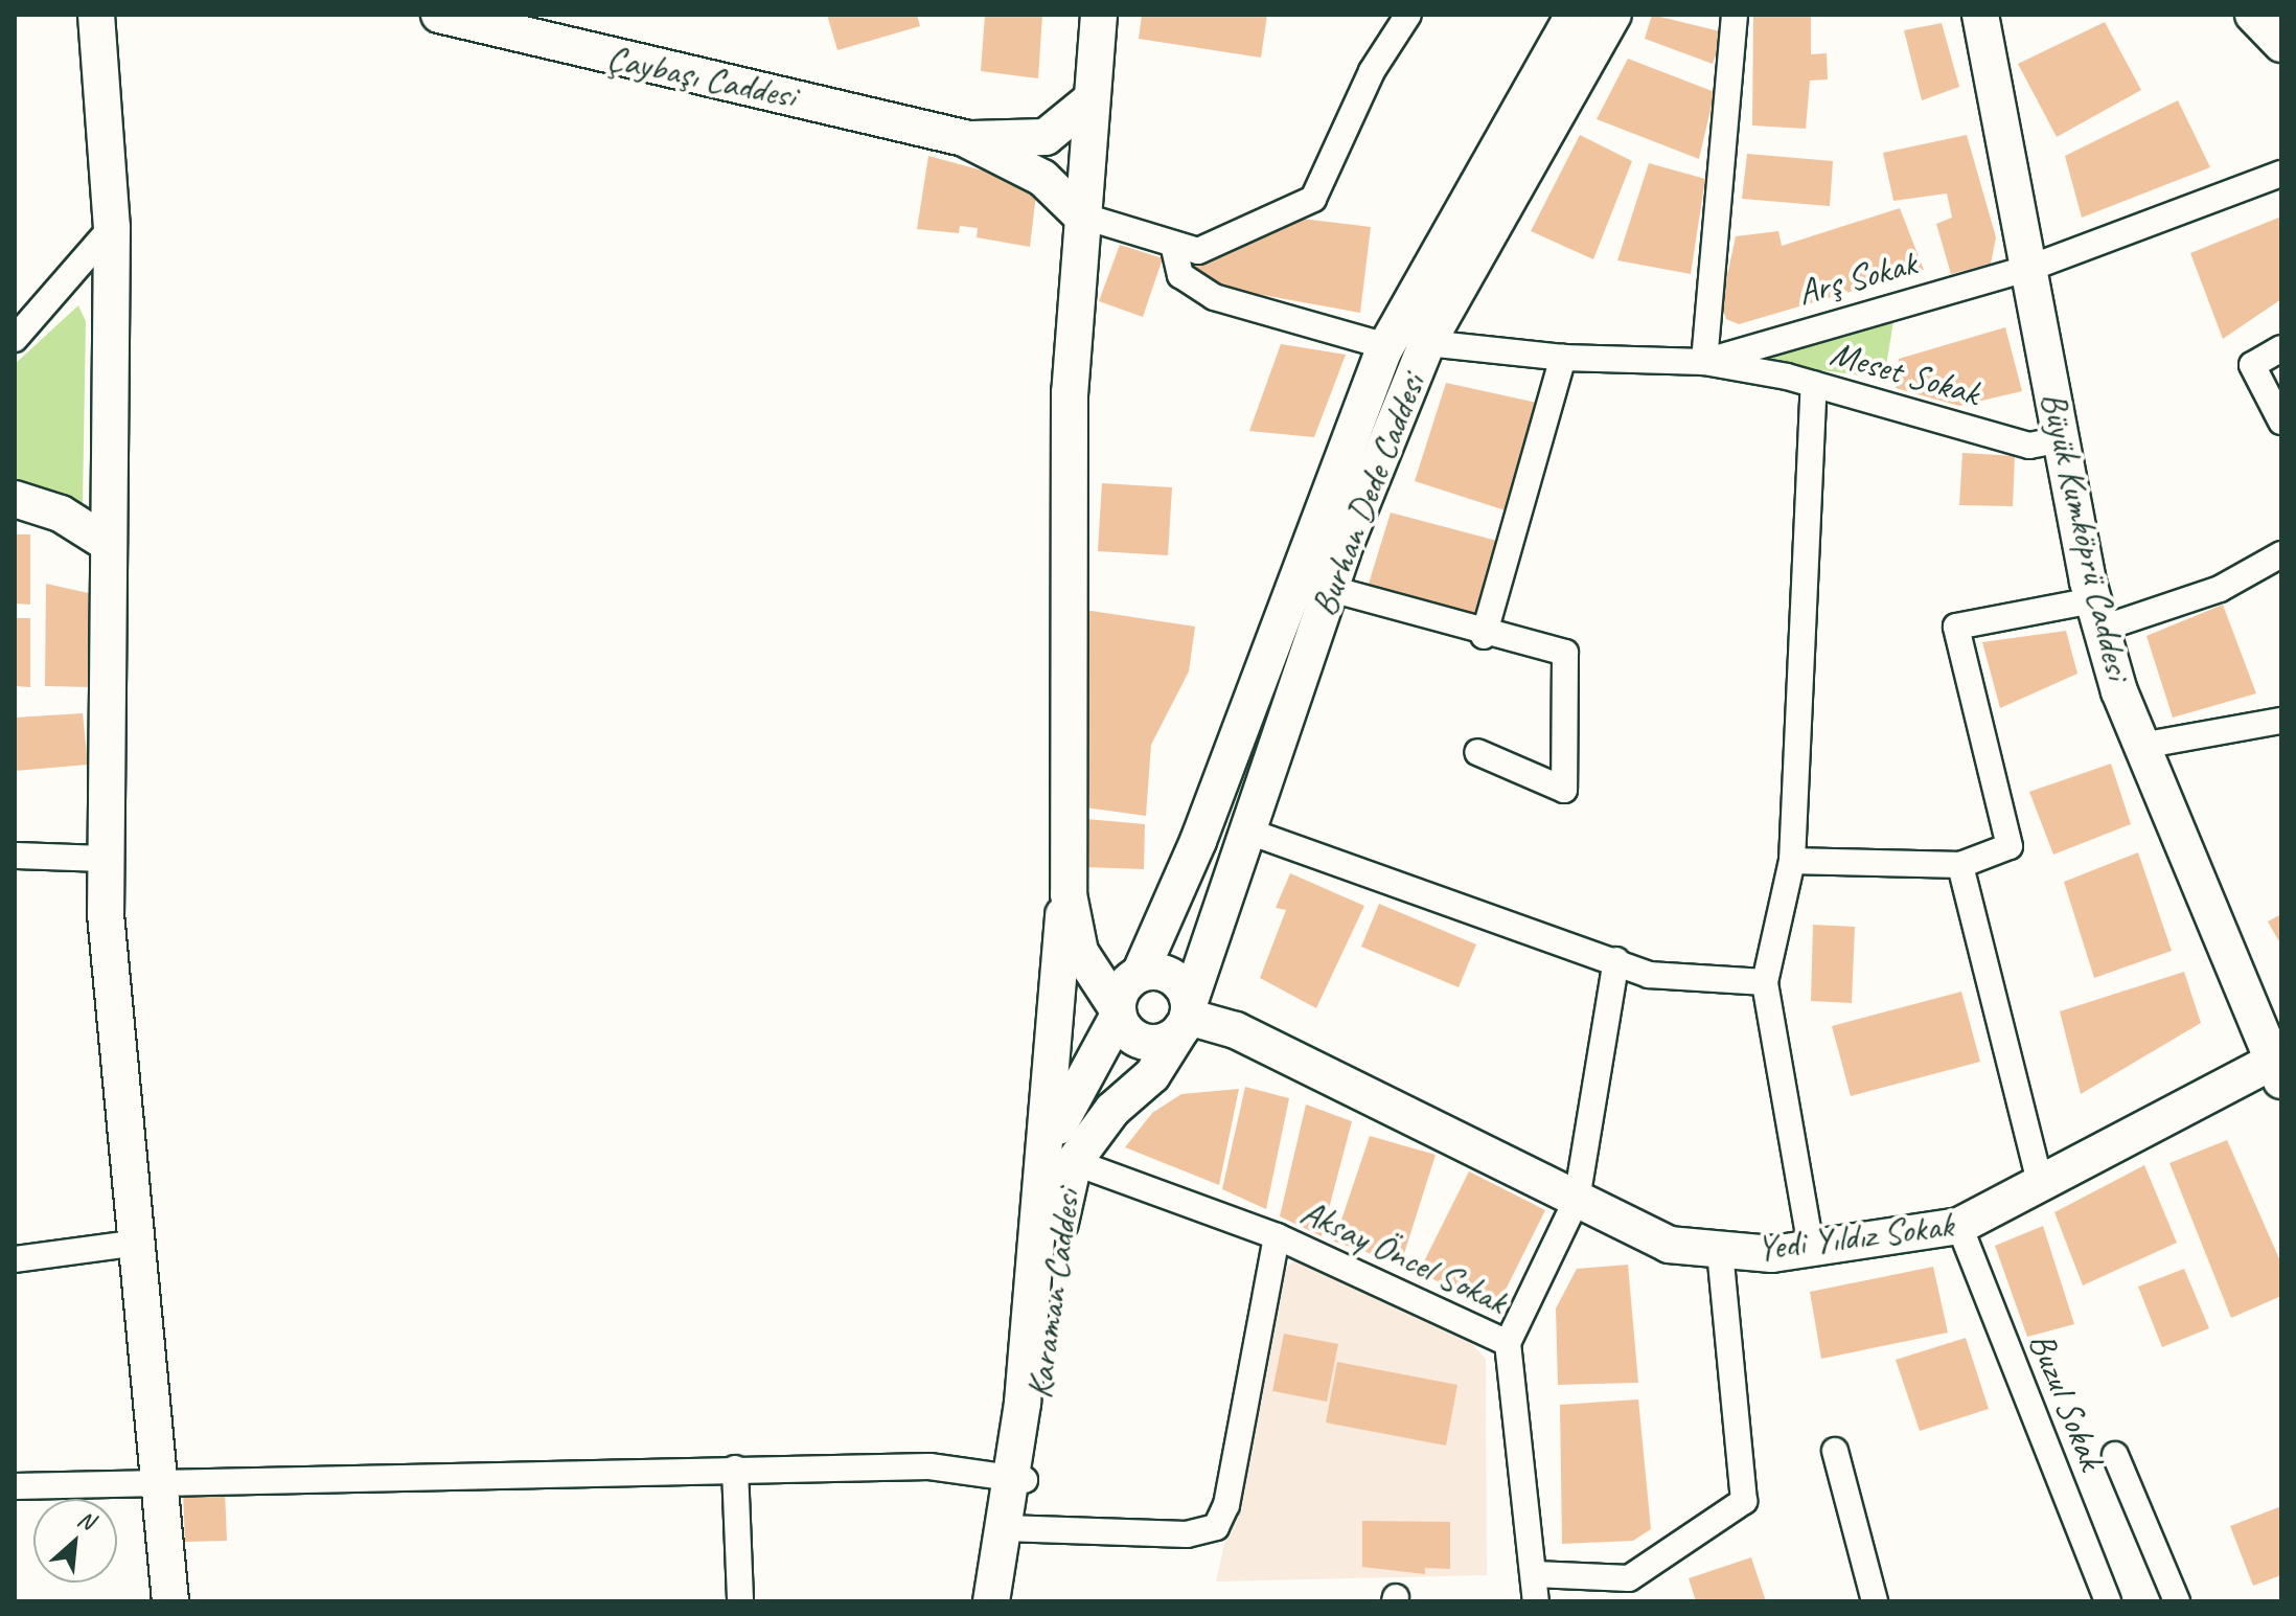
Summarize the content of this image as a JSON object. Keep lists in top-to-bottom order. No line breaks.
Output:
{"streets":{"street":["Çaybaşı Caddesi","Arş Sokak","Meset Sokak","Burhan Dede Caddesi","Büyük Kumköprü Caddesi","Yedi Yıldız Sokak","Aksay Öncel Sokak","Karaman Caddesi","Buzul Sokak"]},"crossings":[["Arş Sokak","Meset Sokak"],["Arş Sokak","Büyük Kumköprü Caddesi"],["Meset Sokak","Büyük Kumköprü Caddesi"],["Burhan Dede Caddesi","Yedi Yıldız Sokak"],["Burhan Dede Caddesi","Karaman Caddesi"],["Büyük Kumköprü Caddesi","Yedi Yıldız Sokak"],["Yedi Yıldız Sokak","Karaman Caddesi"],["Yedi Yıldız Sokak","Buzul Sokak"],["Aksay Öncel Sokak","Karaman Caddesi"]],"north":"top right"}
